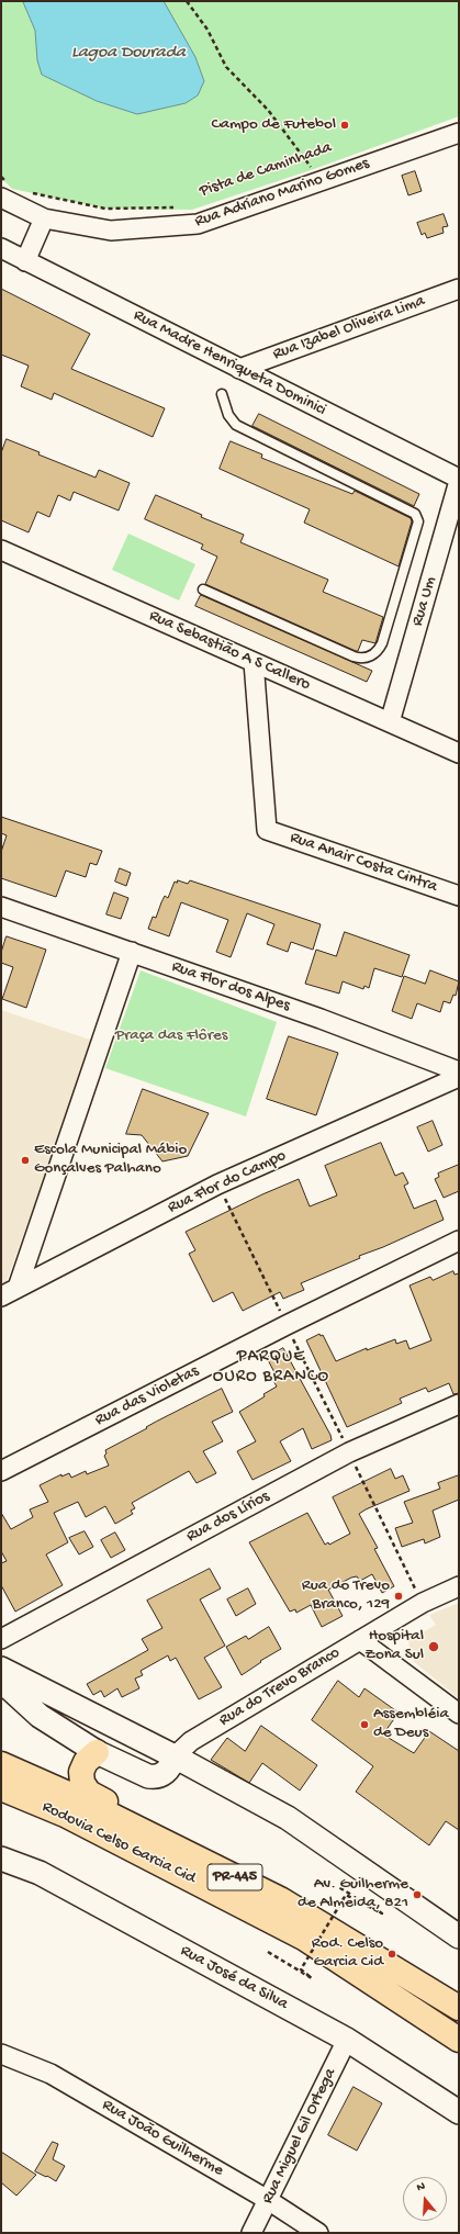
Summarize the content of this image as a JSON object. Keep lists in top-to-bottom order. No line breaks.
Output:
{"streets":{"highway":["Rodovia Celso Garcia Cid","PR-445"],"street":["Rua Adriano Marino Gomes","Rua Izabel Oliveira Lima","Rua Madre Henriqueta Dominici","Rua Um","Rua Sebastião A S Callero","Rua Anair Costa Cintra","Rua Flor dos Alpes","Rua Flor do Campo","Rua das Violetas","Rua dos Lírios","Rua do Trevo Branco","Rua José da Silva","Rua Miguel Gil Ortega","Rua João Guilherme"],"path":["Pista de Caminhada"]},"crossings":[["Rua Izabel Oliveira Lima","Rua Madre Henriqueta Dominici"],["Rua Madre Henriqueta Dominici","Rua Um"],["Rua Um","Rua Sebastião A S Callero"],["Rua Sebastião A S Callero","Rua Anair Costa Cintra"],["Rua José da Silva","Rua Miguel Gil Ortega"],["Rua Miguel Gil Ortega","Rua João Guilherme"]],"districts":["PARQUE OURO BRANCO"],"water":["Lagoa Dourada"],"parks":["Praça das Flôres"],"places":["Campo de Futebol","Escola Municipal Mábio Gonçalves Palhano","Rua do Trevo Branco, 129","Hospital Zona Sul","Assembléia de Deus","Av. Guilherme de Almeida, 821","Rod. Celso Garcia Cid"],"north":"top"}
